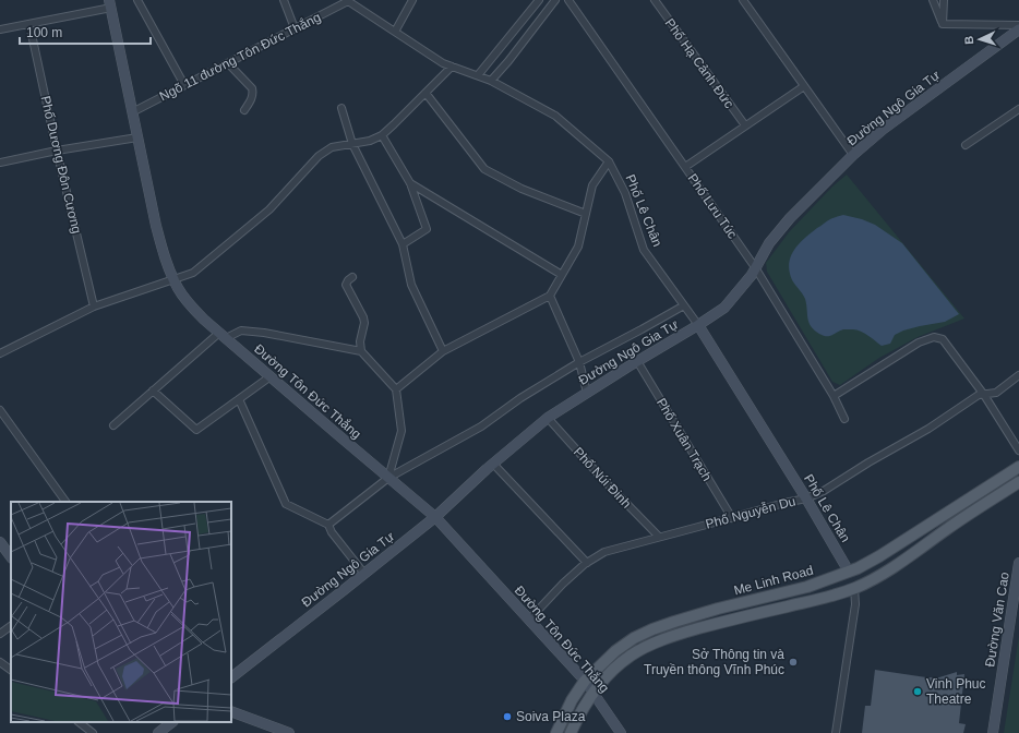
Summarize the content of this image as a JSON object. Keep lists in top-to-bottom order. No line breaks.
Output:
{"streets":{"main road":["Me Linh Road"],"street":["Ngõ 11 đường Tôn Đức Thắng","Phố Hạ Cảnh Đức","Đường Ngô Gia Tự","Phố Dương Đôn Cương","Phố Lưu Túc","Phố Lê Chân","Đường Tôn Đức Thắng","Phố Xuân Trạch","Phố Núi Đinh","Phố Nguyễn Du","Đường Văn Cao"]},"crossings":[["Ngõ 11 đường Tôn Đức Thắng","Phố Lê Chân"],["Ngõ 11 đường Tôn Đức Thắng","Đường Tôn Đức Thắng"],["Đường Ngô Gia Tự","Phố Lưu Túc"],["Đường Ngô Gia Tự","Phố Lê Chân"],["Đường Ngô Gia Tự","Đường Tôn Đức Thắng"],["Đường Ngô Gia Tự","Phố Xuân Trạch"],["Đường Ngô Gia Tự","Phố Núi Đinh"],["Phố Lê Chân","Phố Nguyễn Du"],["Phố Lê Chân","Me Linh Road"],["Đường Tôn Đức Thắng","Phố Nguyễn Du"],["Đường Tôn Đức Thắng","Me Linh Road"],["Phố Xuân Trạch","Phố Nguyễn Du"],["Phố Núi Đinh","Phố Nguyễn Du"]],"places":["Sở Thông tin và Truyền thông Vĩnh Phúc","Vinh Phuc Theatre","Soiva Plaza"],"scale_bar":"100 m","north":"left"}
